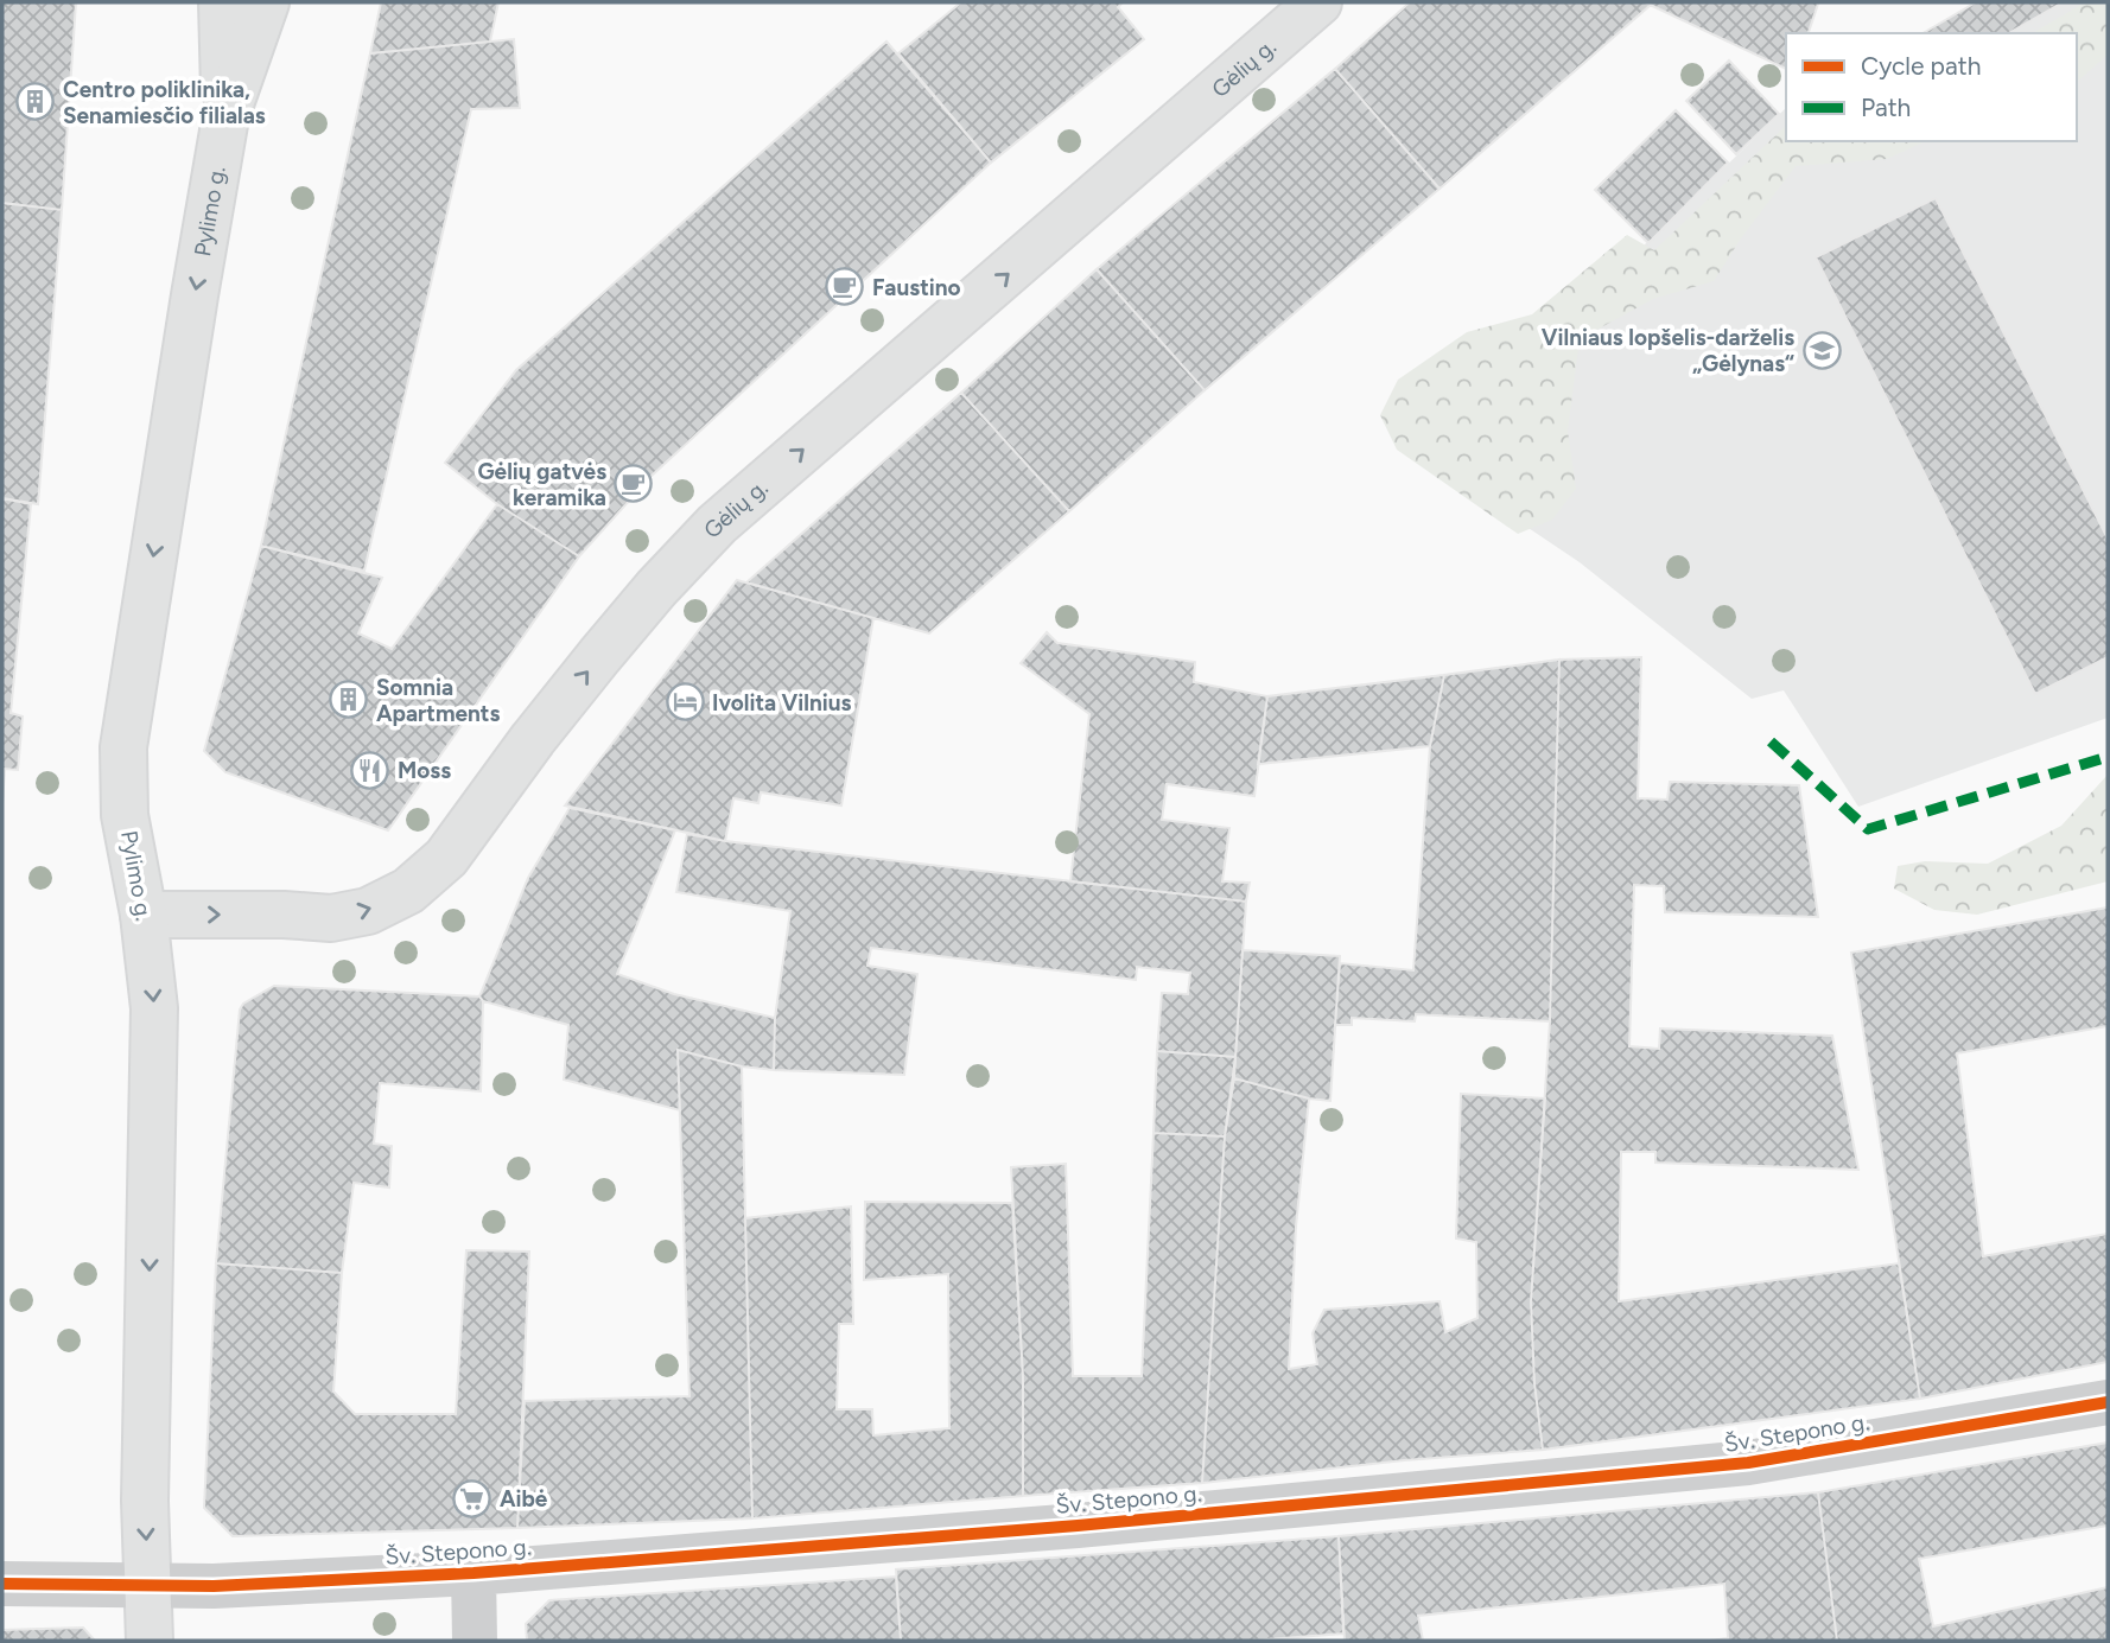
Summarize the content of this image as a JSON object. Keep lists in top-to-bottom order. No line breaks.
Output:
{"streets":{"main road":["Gėlių g.","Pylimo g."],"street":["Šv. Stepono g."]},"crossings":[["Gėlių g.","Pylimo g."],["Pylimo g.","Šv. Stepono g."]],"one_way":["Gėlių g.","Pylimo g."],"places":{"building":["Centro poliklinika, Senamiesčio filialas","Somnia Apartments"],"cafe":["Faustino","Gėlių gatvės keramika"],"school or university":["Vilniaus lopšelis-darželis „Gėlynas“"],"hotel":["Ivolita Vilnius"],"restaurant":["Moss"],"supermarket":["Aibė"]},"legend":["Cycle path","Path"]}
